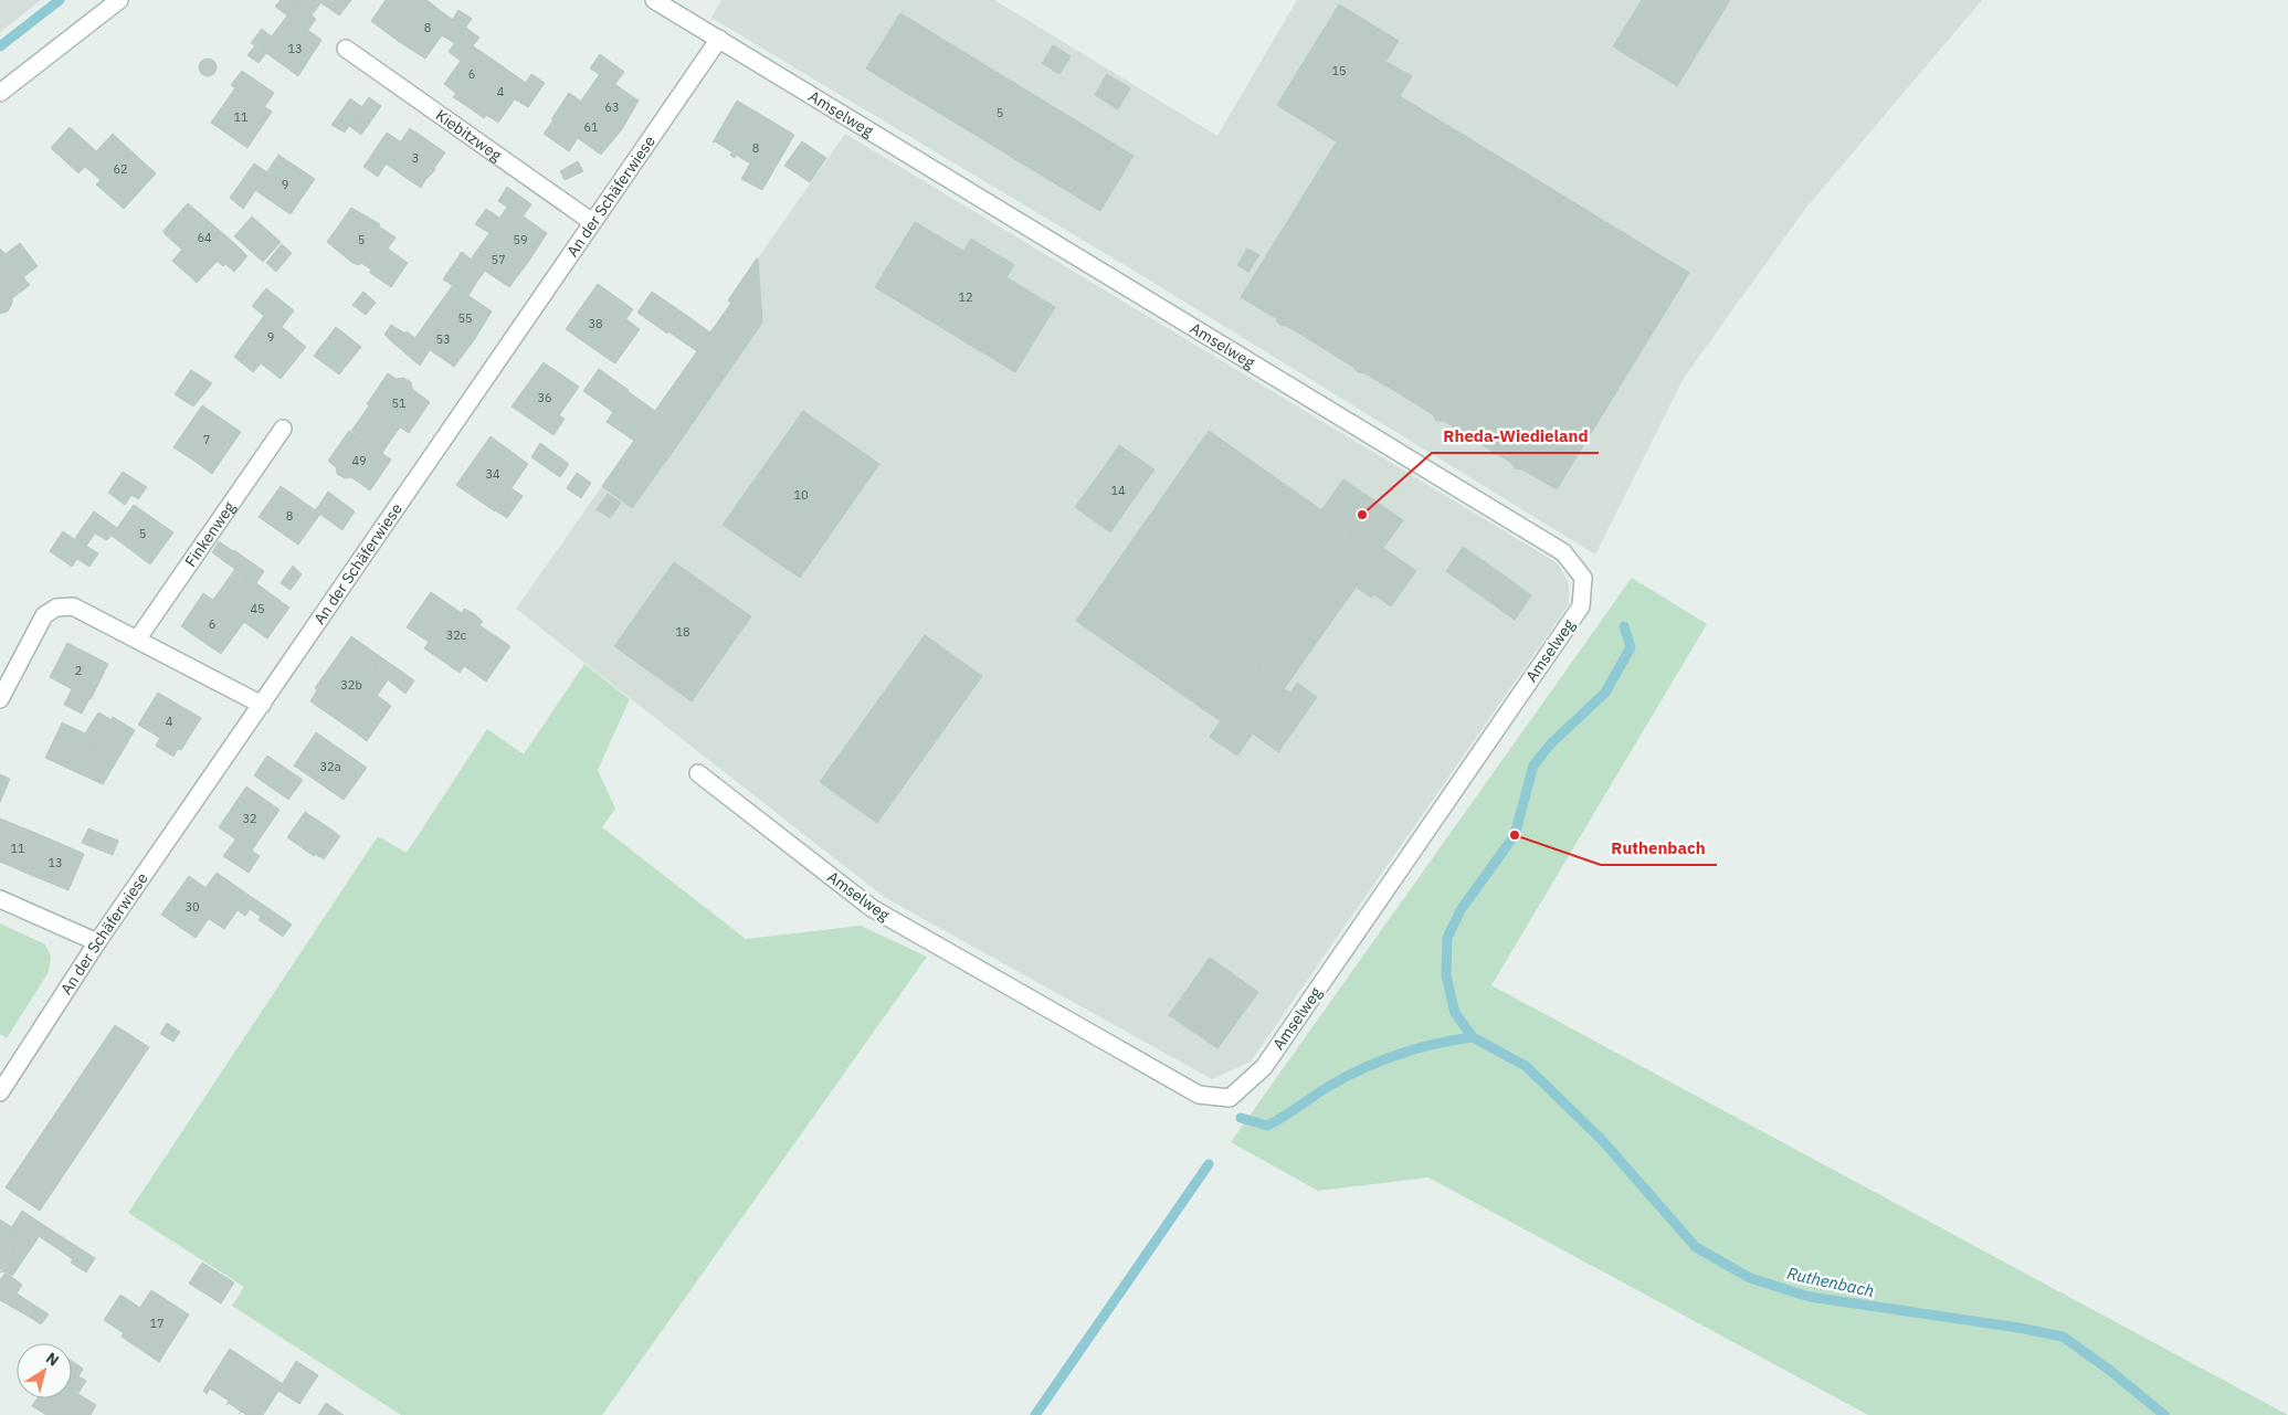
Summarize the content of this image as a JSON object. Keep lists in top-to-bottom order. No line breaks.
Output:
{"streets":{"street":["Amselweg","Kiebitzweg","An der Schäferwiese","Finkenweg"]},"crossings":[["Amselweg","An der Schäferwiese"],["Kiebitzweg","An der Schäferwiese"]],"water":["Ruthenbach"],"places":["Rheda-Wiedieland","Ruthenbach"],"house_numbers":["8","13","15","6","4","63","5","11","61","8","3","62","9","64","5","59","57","12","55","38","9","53","36","51","7","49","34","14","10","8","5","45","6","18","32c","2","32b","4","32a","32","11","13","30","17"],"north":"top right"}
